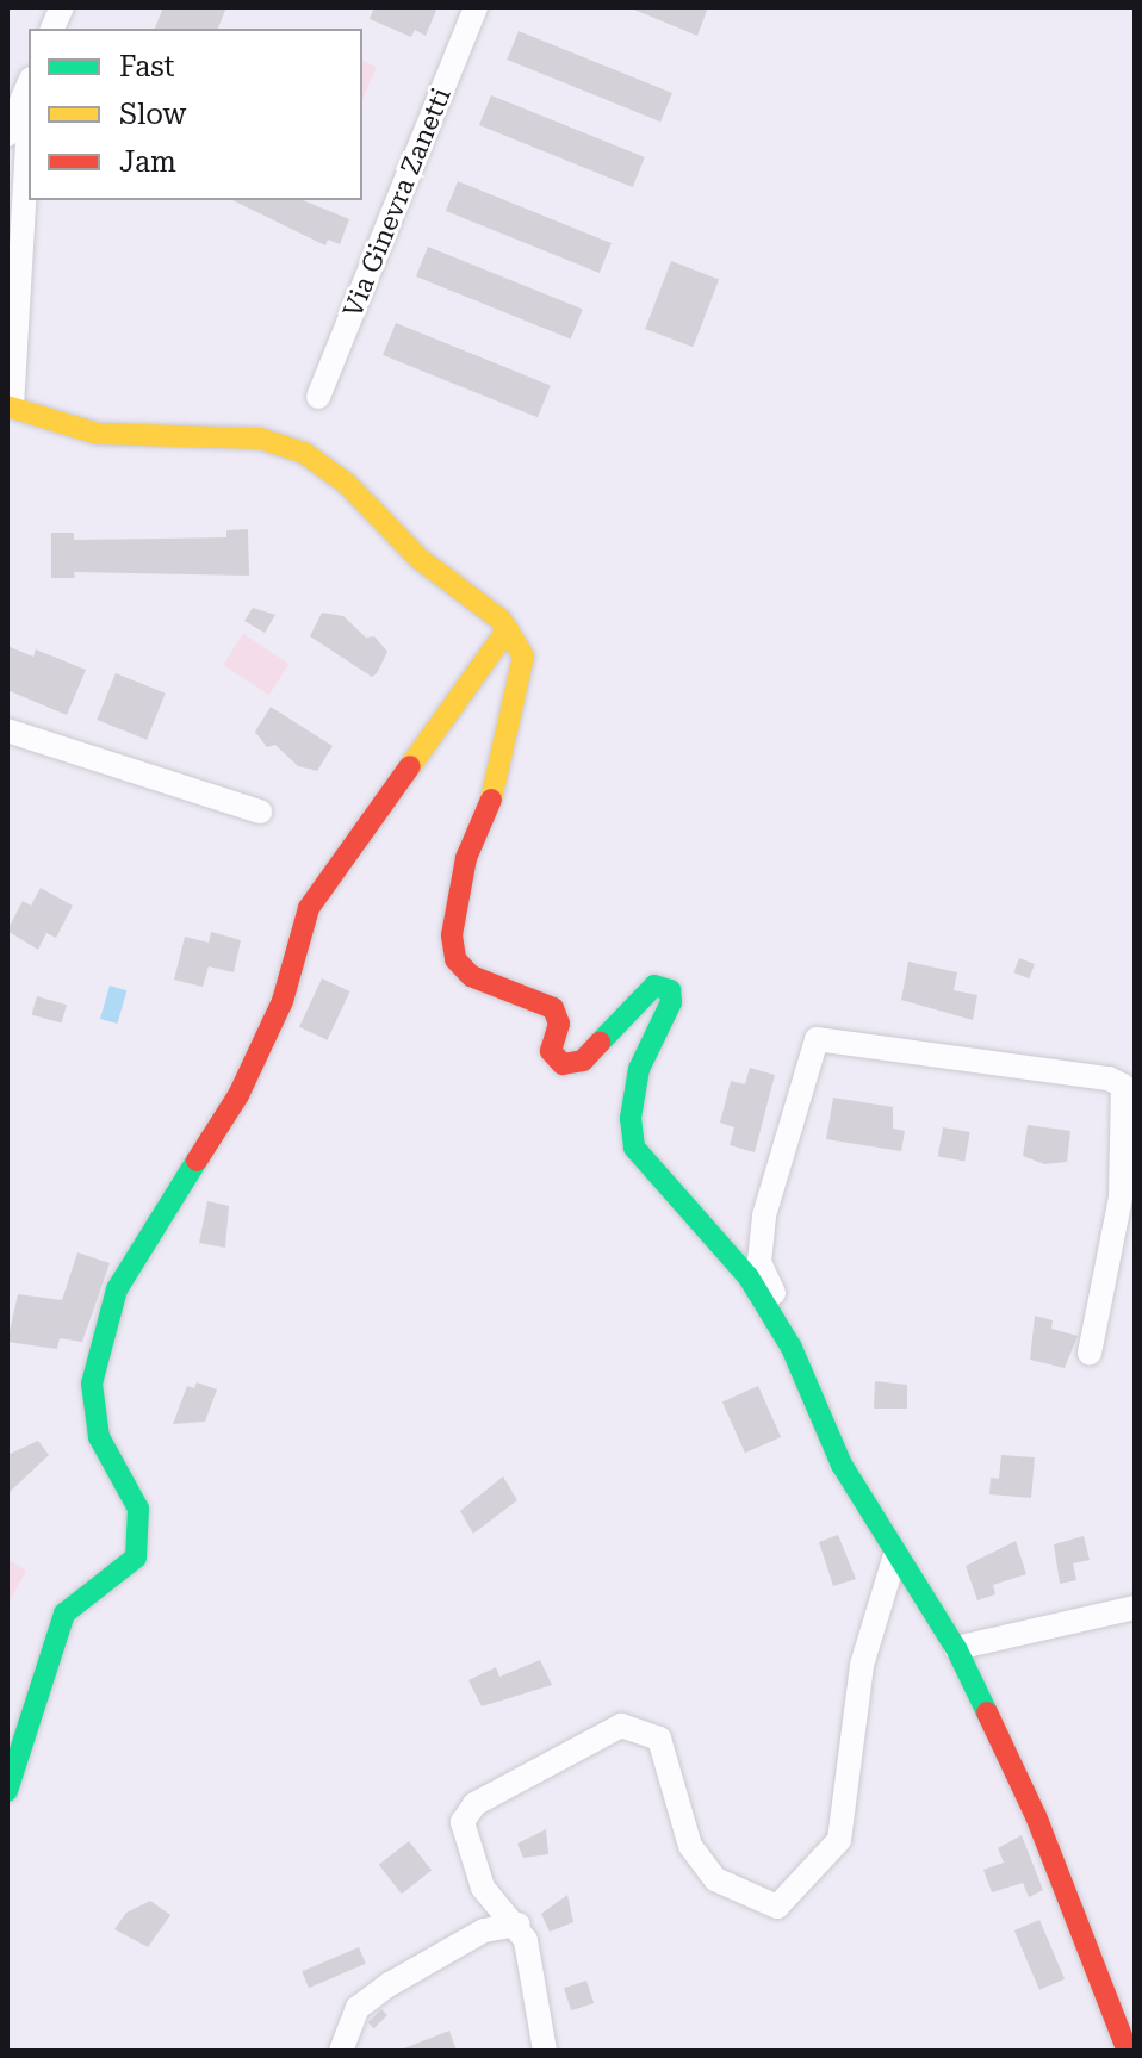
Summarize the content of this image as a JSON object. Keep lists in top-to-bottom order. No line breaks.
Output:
{"streets":{"street":["Via Ginevra Zanetti"]},"legend":["Fast","Slow","Jam"]}
